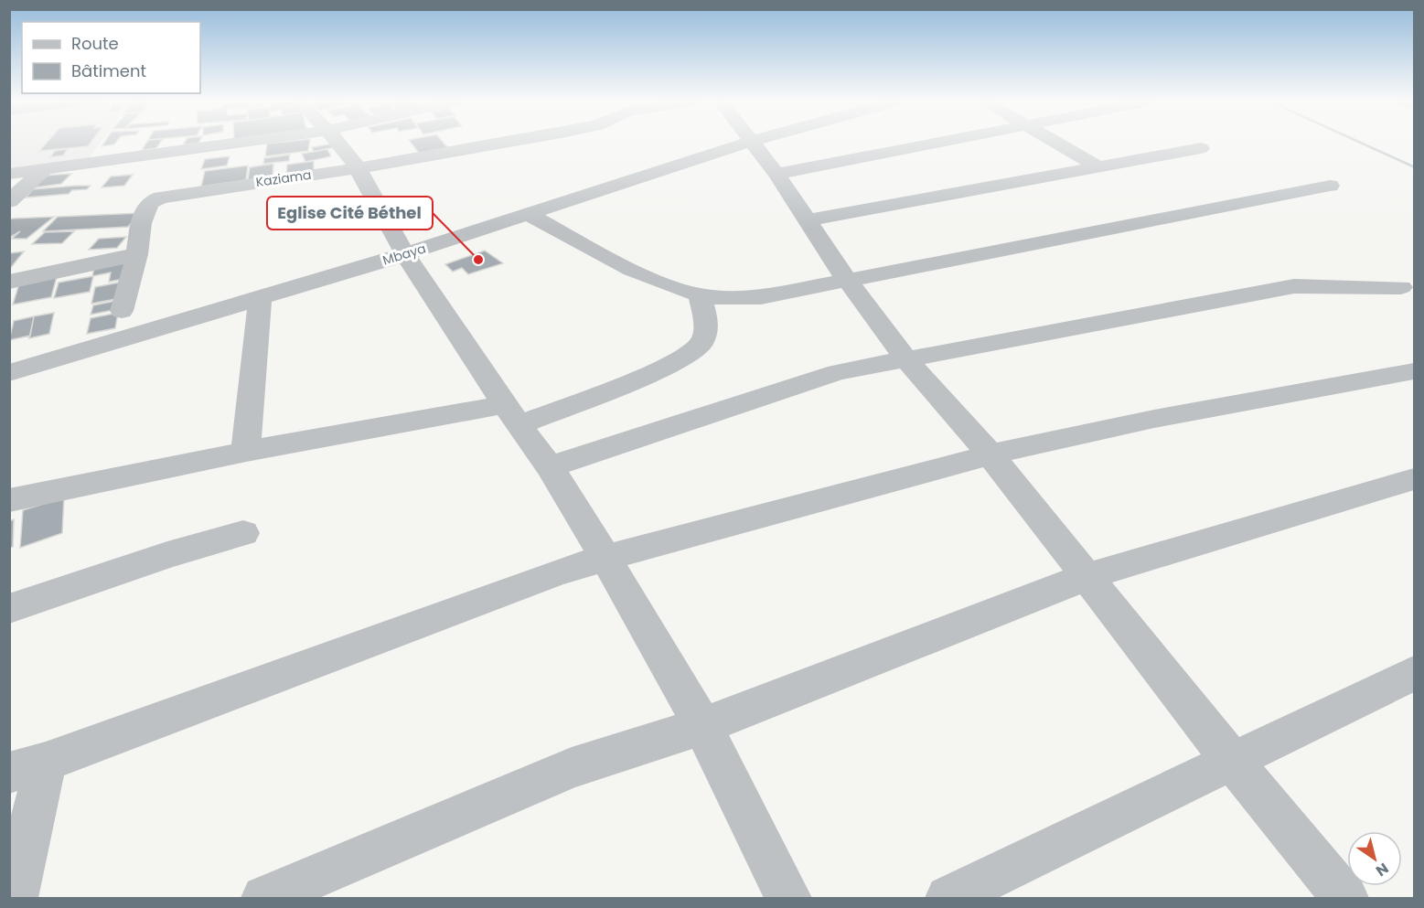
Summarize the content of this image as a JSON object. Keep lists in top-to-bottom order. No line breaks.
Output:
{"streets":{"street":["Kaziama","Mbaya"]},"places":["Eglise Cité Béthel"],"legend":["Route","Bâtiment"],"north":"bottom right"}
